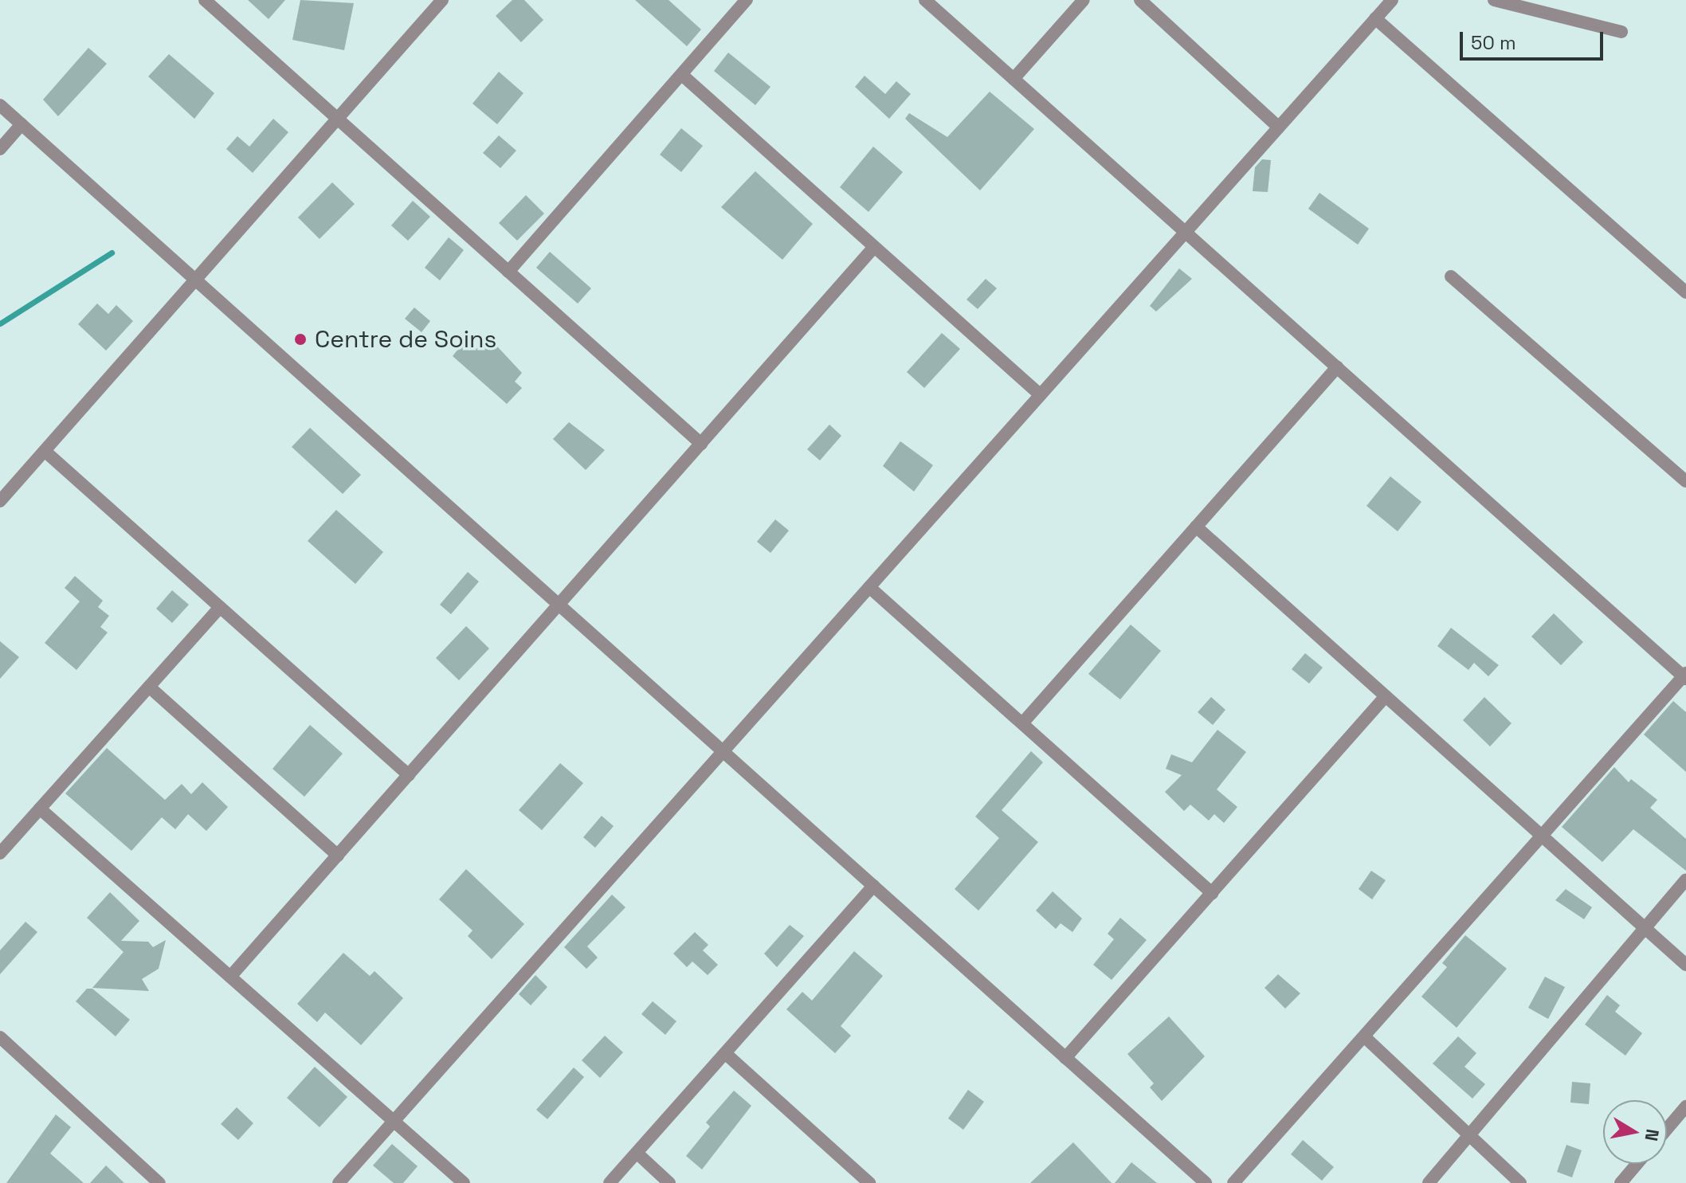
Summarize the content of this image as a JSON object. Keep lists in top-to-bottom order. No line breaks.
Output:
{"places":["Centre de Soins"],"scale_bar":"50 m","north":"right"}
